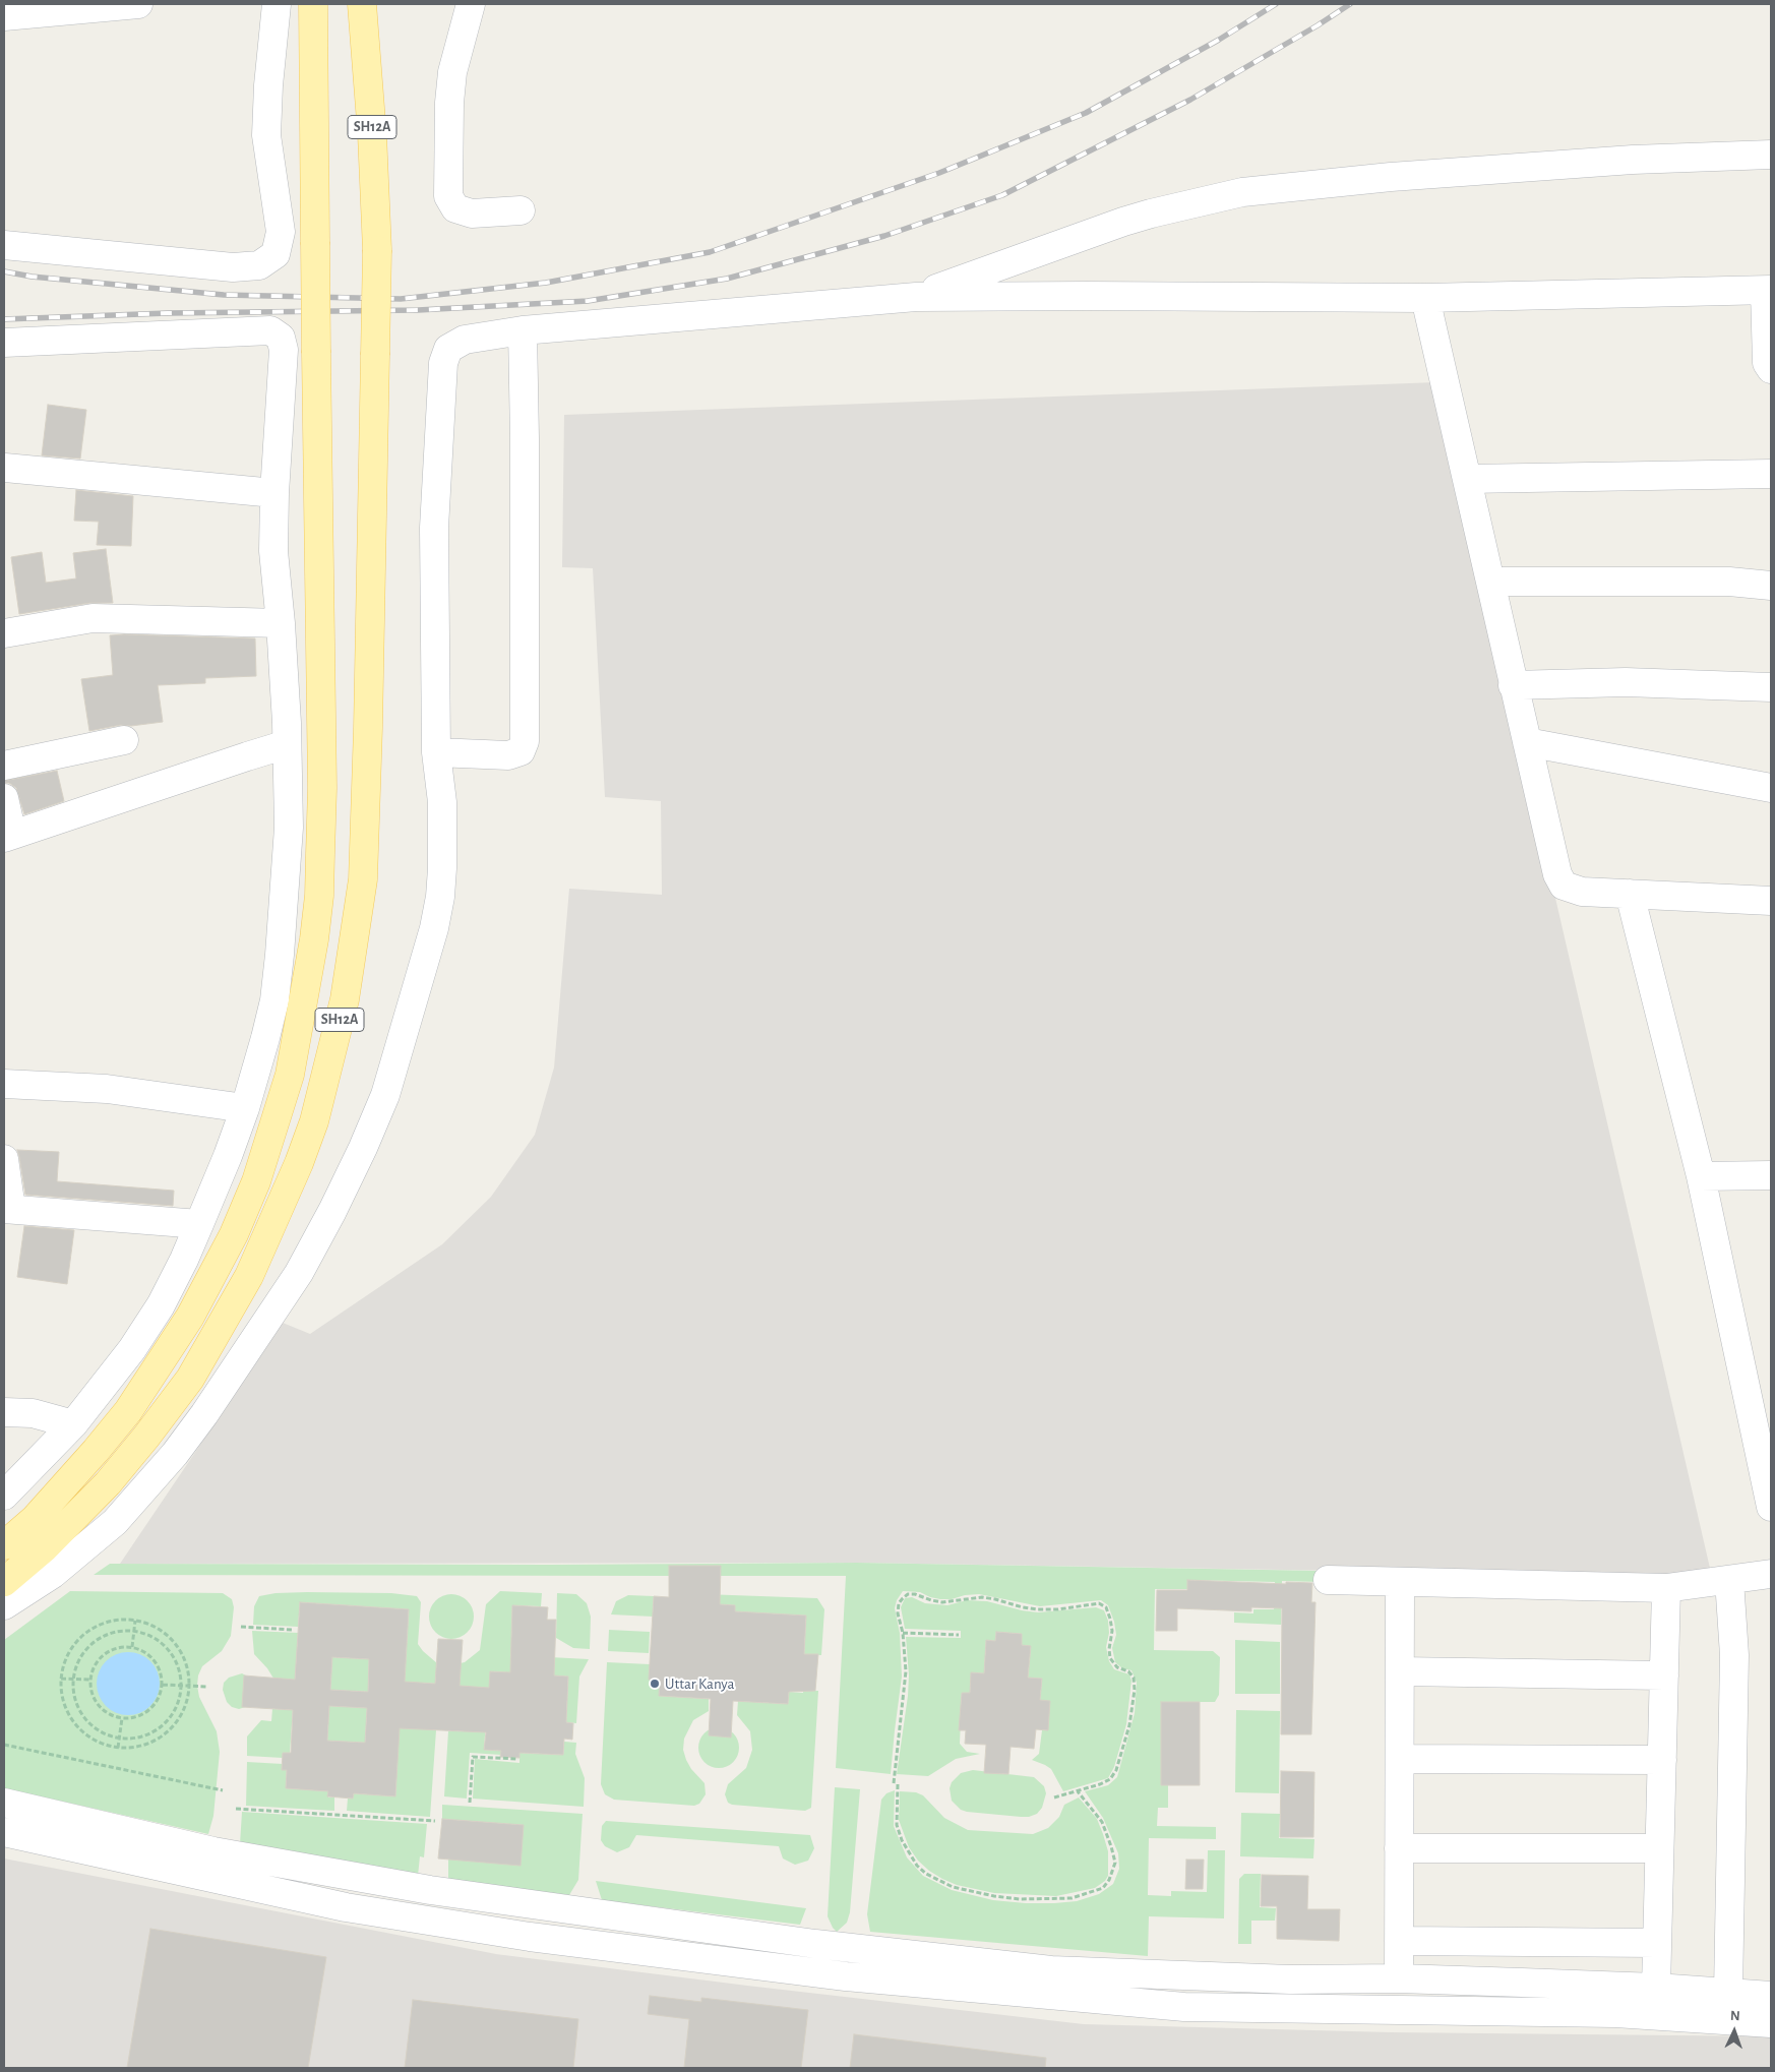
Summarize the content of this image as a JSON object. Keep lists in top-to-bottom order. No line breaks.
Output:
{"streets":{"main road":["SH12A"]},"places":["Uttar Kanya"],"north":"top"}
